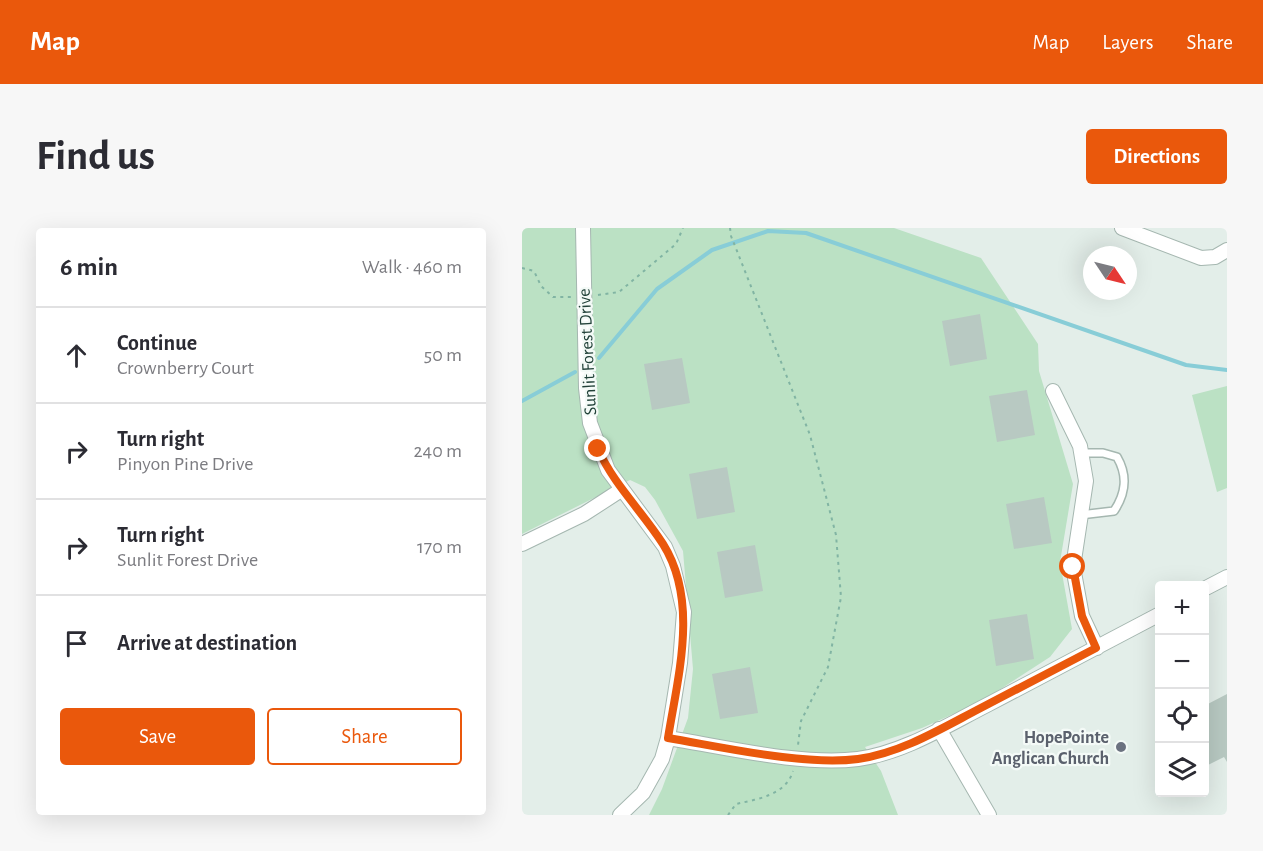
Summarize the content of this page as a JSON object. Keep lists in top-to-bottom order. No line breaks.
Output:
{"streets":{"street":["Sunlit Forest Drive"]},"places":["HopePointe Anglican Church"],"north":"bottom right","page":{"header":"Map","nav":["Map","Layers","Share"],"buttons":["Directions",["Save","Share"]],"title":"Find us","heading":["6 min","Walk · 460 m"],"list":[["Continue","Crownberry Court","50 m"],["Turn right","Pinyon Pine Drive","240 m"],["Turn right","Sunlit Forest Drive","170 m"],"Arrive at destination"],"map_buttons":["+","−"]}}
